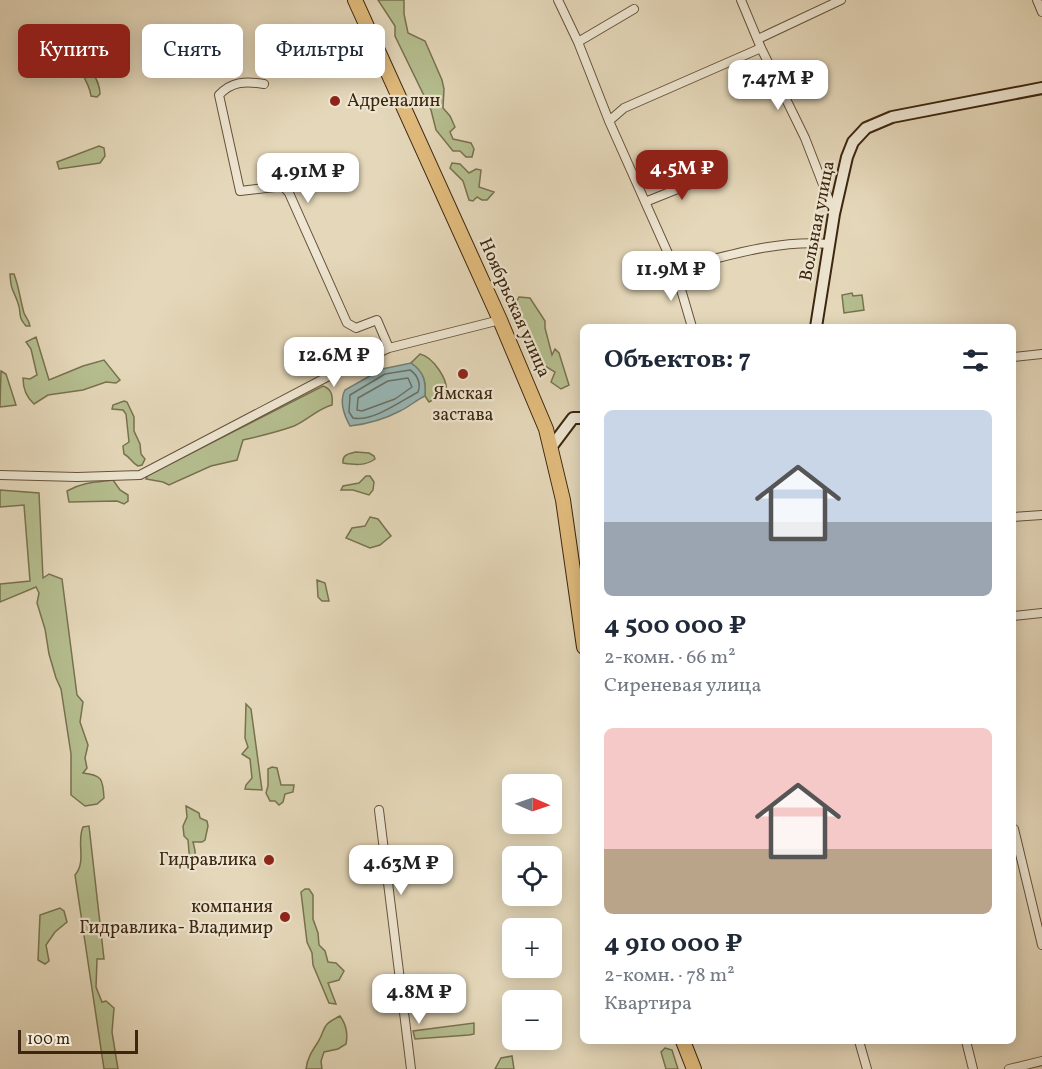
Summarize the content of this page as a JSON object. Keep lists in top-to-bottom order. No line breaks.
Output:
{"streets":{"highway":["Ноябрьская улица"],"street":["Вольная улица"]},"places":["Адреналин","Ямская застава","Гидравлика","компания Гидравлика- Владимир"],"scale_bar":"100 m","north":"right","page":{"chip":["Купить","Снять","Фильтры"],"price":["7.47M ₽","4.5M ₽","4.91M ₽","11.9M ₽","12.6M ₽","4.63M ₽","4.8M ₽"],"heading":"Объектов: 7","list":[{"name":"4 500 000 ₽","note":"2-комн. · 66 m² · Сиреневая улица"},{"name":"4 910 000 ₽","note":"2-комн. · 78 m² · Квартира"}],"map_buttons":["+","−"],"scale":"100 m"}}
